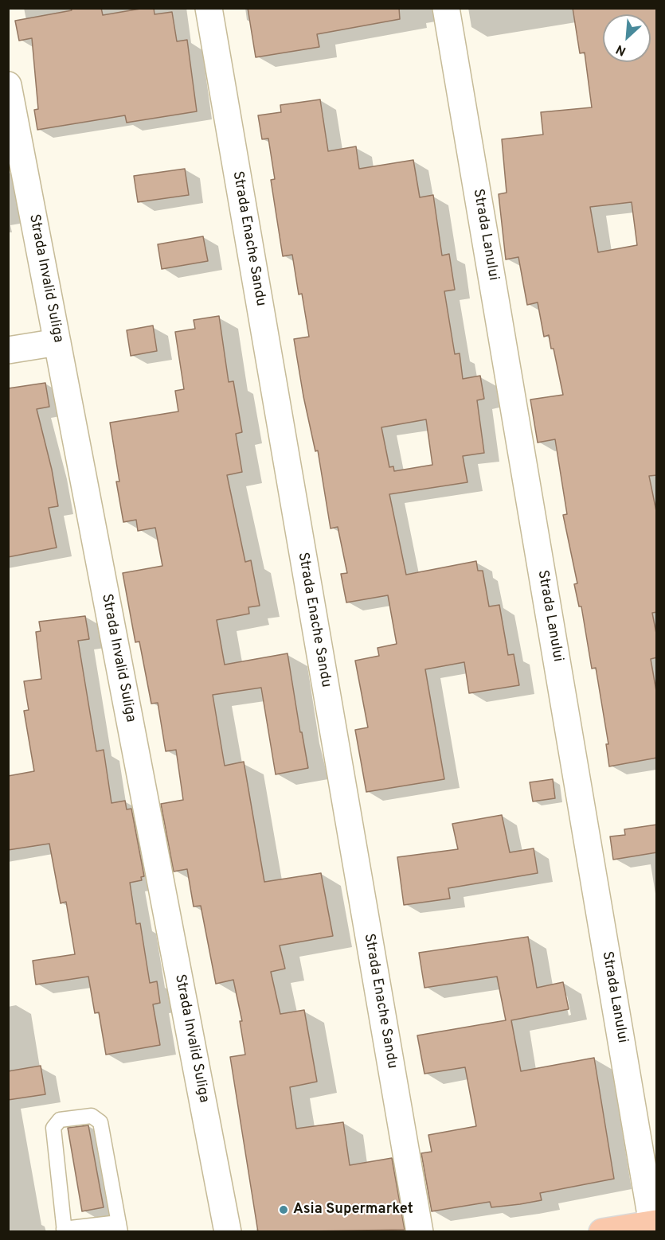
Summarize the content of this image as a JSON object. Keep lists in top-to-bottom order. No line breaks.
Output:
{"streets":{"street":["Strada Lanului","Strada Enache Sandu","Strada Invalid Suliga"]},"places":["Asia Supermarket"],"north":"bottom left"}
